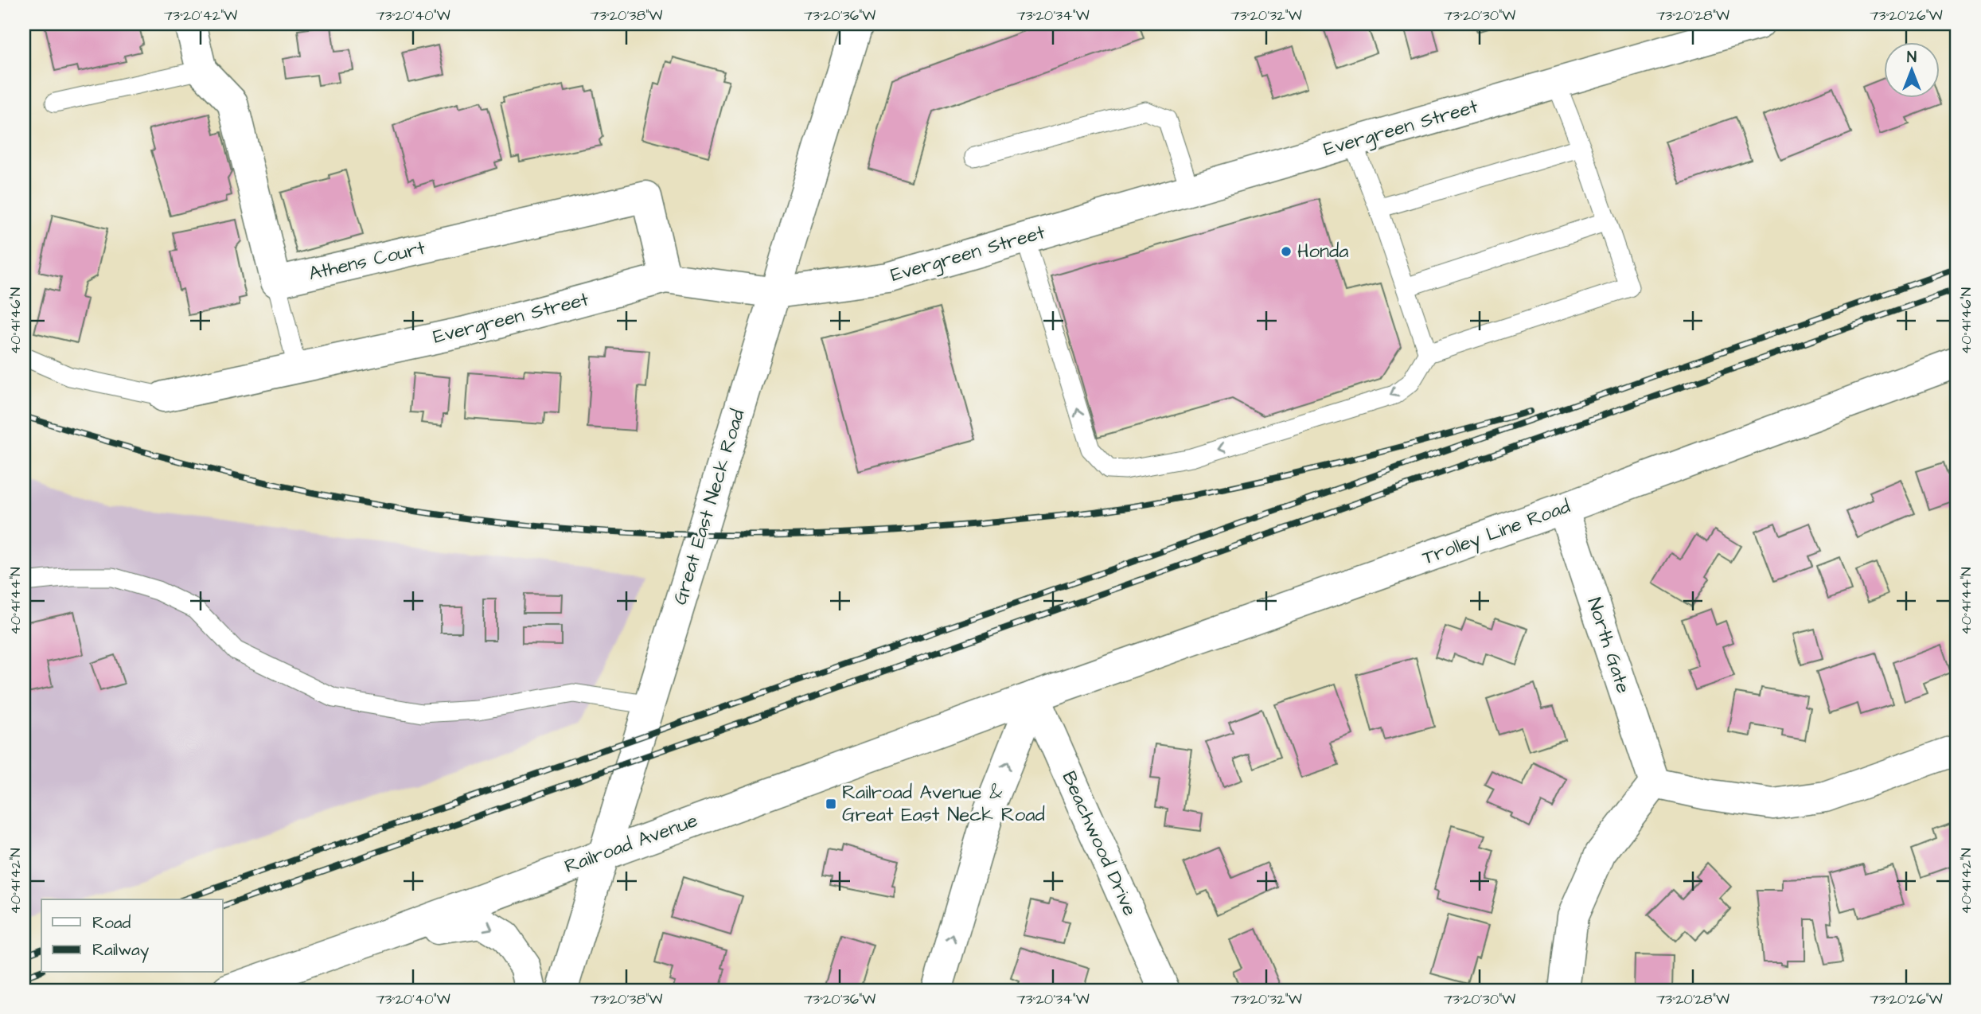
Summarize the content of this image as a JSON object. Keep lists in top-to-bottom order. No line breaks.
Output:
{"streets":{"street":["Evergreen Street","Athens Court","Great East Neck Road","Trolley Line Road","North Gate","Railroad Avenue","Beachwood Drive"]},"crossings":[["Evergreen Street","Athens Court"],["Evergreen Street","Great East Neck Road"],["Great East Neck Road","Railroad Avenue"],["Trolley Line Road","North Gate"],["Trolley Line Road","Railroad Avenue"],["Trolley Line Road","Beachwood Drive"],["Railroad Avenue","Beachwood Drive"]],"places":{"other":["Honda"],"transit":["Railroad Avenue & Great East Neck Road"]},"legend":["Road","Railway"],"north":"top","coordinates":["73°20'42\"W","73°20'40\"W","73°20'38\"W","73°20'36\"W","73°20'34\"W","73°20'32\"W","73°20'30\"W","73°20'28\"W","73°20'26\"W","40°41'46\"N","40°41'44\"N","40°41'42\"N"]}
